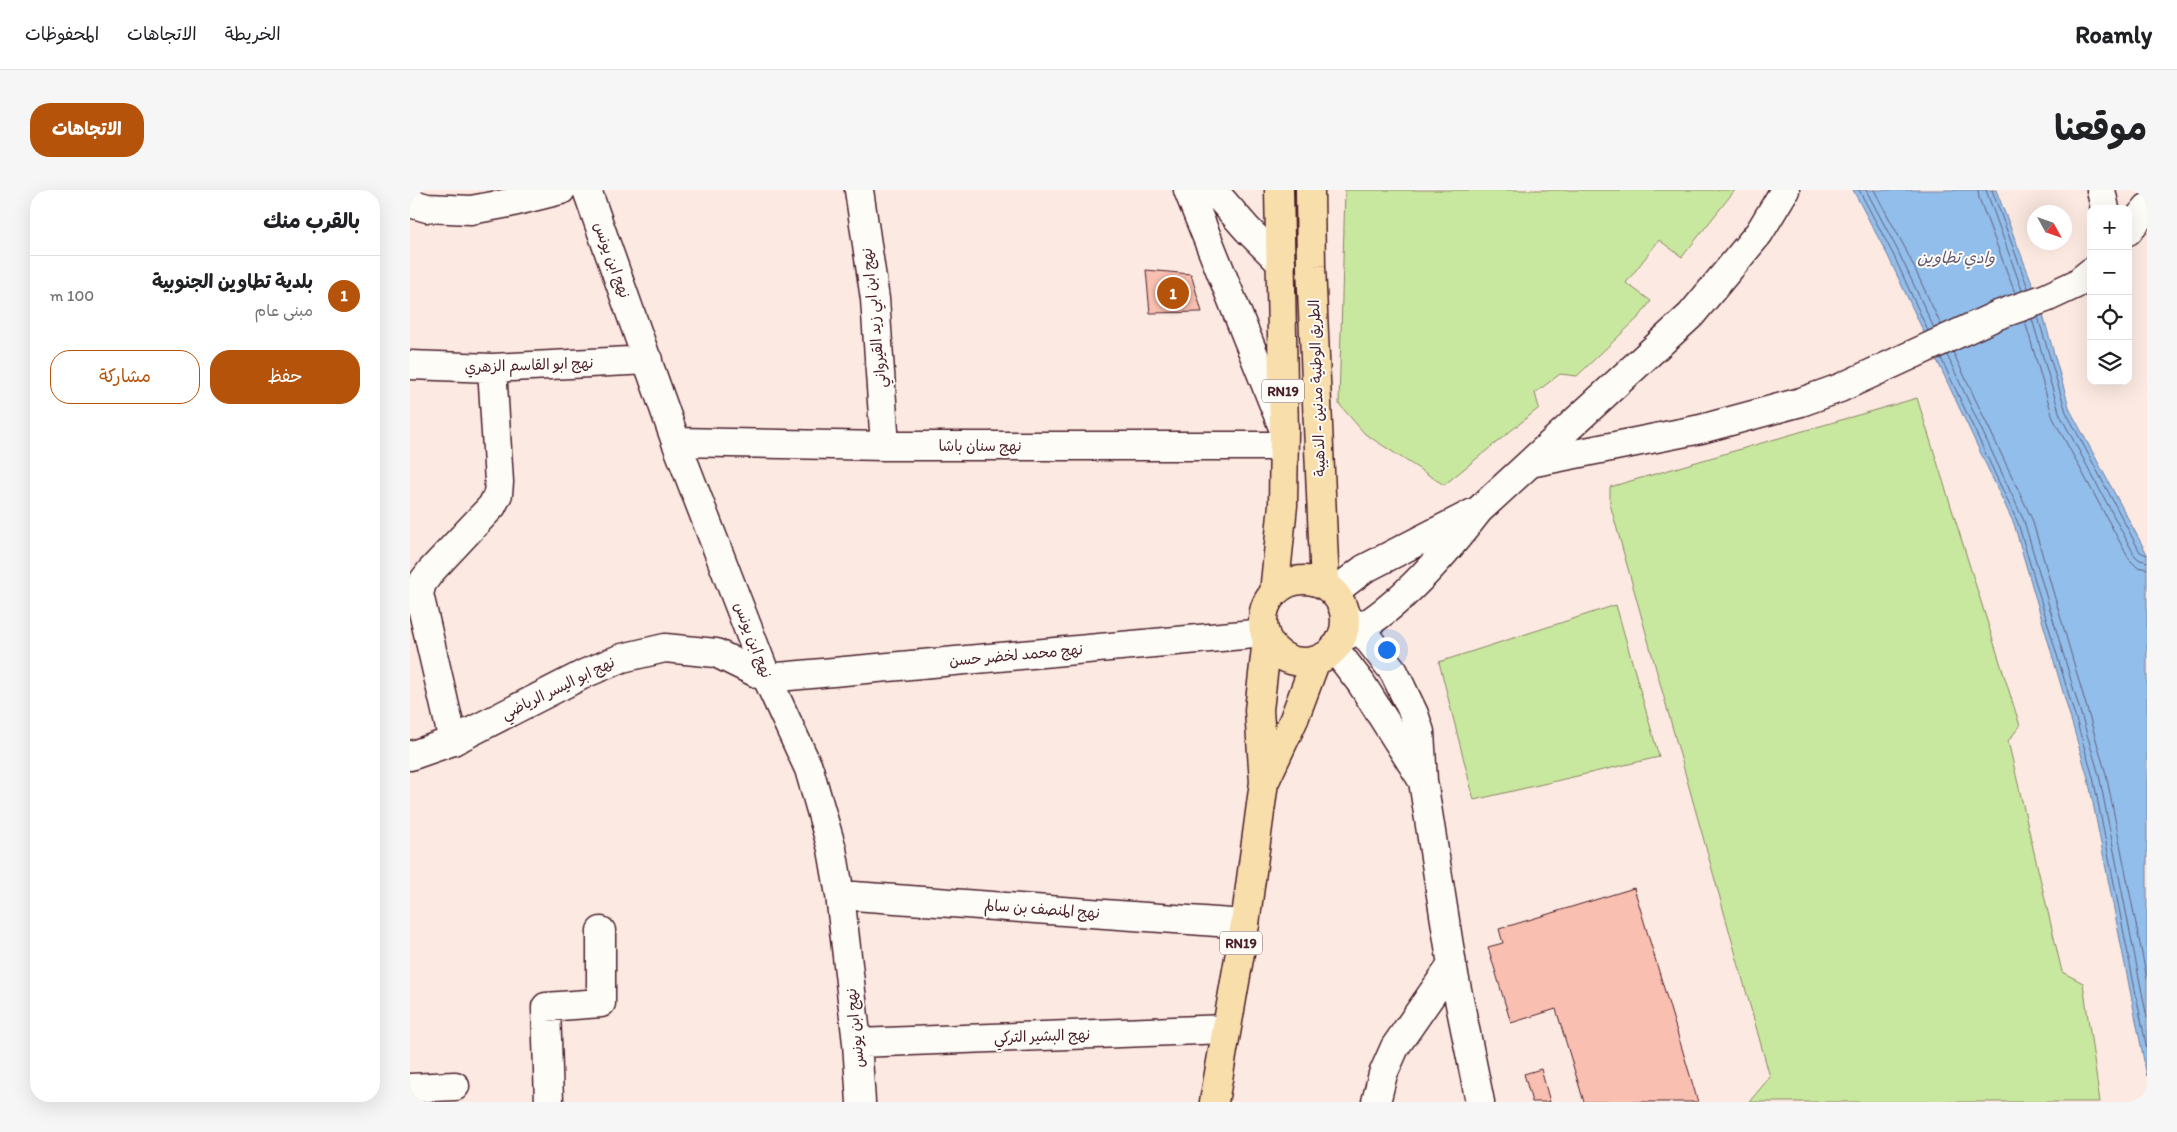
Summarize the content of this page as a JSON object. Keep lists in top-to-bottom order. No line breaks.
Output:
{"streets":{"main road":["الطريق الوطنية مدنين - الذهيبة","RN19"],"street":["نهج ابن يونس","نهج ابن ابي زيد القيرواني","نهج ابو القاسم الزهري","نهج سنان باشا","نهج محمد لخضر حسن","نهج ابو اليسر الرياضي","نهج المنصف بن سالم","نهج البشير التركي"]},"crossings":[["نهج ابن يونس","نهج ابو القاسم الزهري"],["نهج ابن يونس","نهج سنان باشا"],["نهج ابن يونس","نهج محمد لخضر حسن"],["نهج ابن يونس","نهج ابو اليسر الرياضي"],["نهج ابن يونس","نهج المنصف بن سالم"],["نهج ابن يونس","نهج البشير التركي"],["نهج ابن ابي زيد القيرواني","نهج سنان باشا"],["الطريق الوطنية مدنين - الذهيبة","RN19"],["الطريق الوطنية مدنين - الذهيبة","نهج محمد لخضر حسن"],["الطريق الوطنية مدنين - الذهيبة","نهج المنصف بن سالم"],["الطريق الوطنية مدنين - الذهيبة","نهج البشير التركي"],["RN19","نهج سنان باشا"],["RN19","نهج محمد لخضر حسن"],["نهج محمد لخضر حسن","نهج ابو اليسر الرياضي"]],"water":["وادي تطاوين"],"north":"bottom right","page":{"header":"Roamly","nav":["الخريطة","الاتجاهات","المحفوظات"],"title":"موقعنا","buttons":["الاتجاهات",["حفظ","مشاركة"]],"heading":"بالقرب منك","map_buttons":["+","−"],"list":[{"mark":"1","name":"بلدية تطاوين الجنوبية","note":"مبنى عام","value":"100 m"}],"pins":"1"}}
